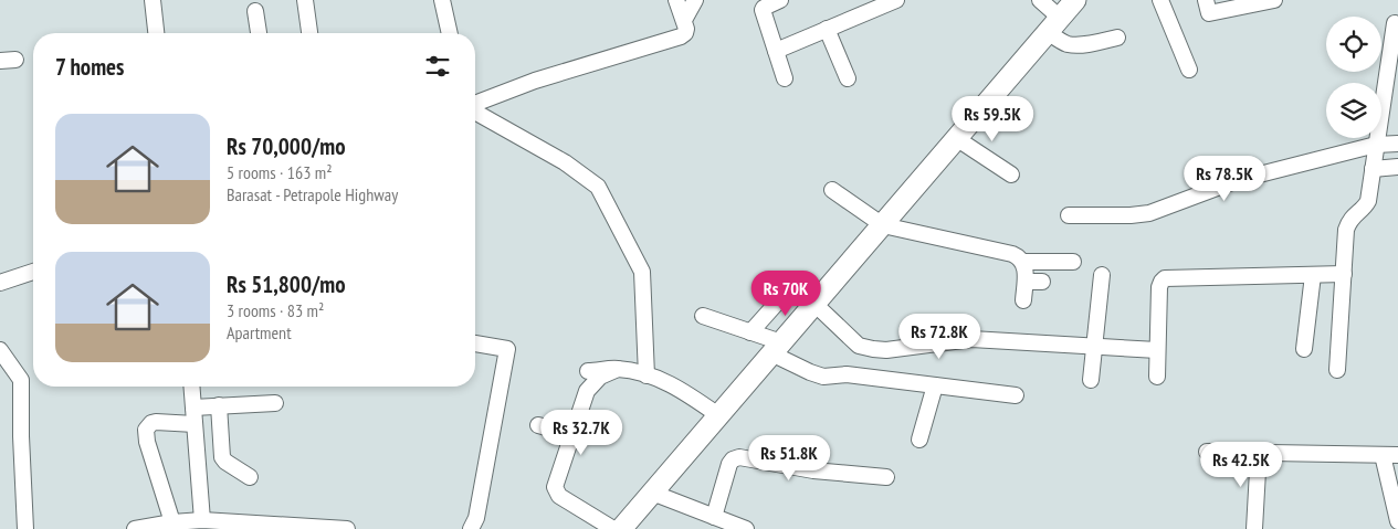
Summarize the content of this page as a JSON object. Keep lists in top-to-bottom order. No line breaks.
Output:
{"page":{"heading":"7 homes","price":["Rs 59.5K","Rs 78.5K","Rs 70K","Rs 72.8K","Rs 32.7K","Rs 51.8K","Rs 42.5K"],"list":[{"name":"Rs 70,000/mo","note":"5 rooms · 163 m² · Barasat - Petrapole Highway"},{"name":"Rs 51,800/mo","note":"3 rooms · 83 m² · Apartment"}]}}
